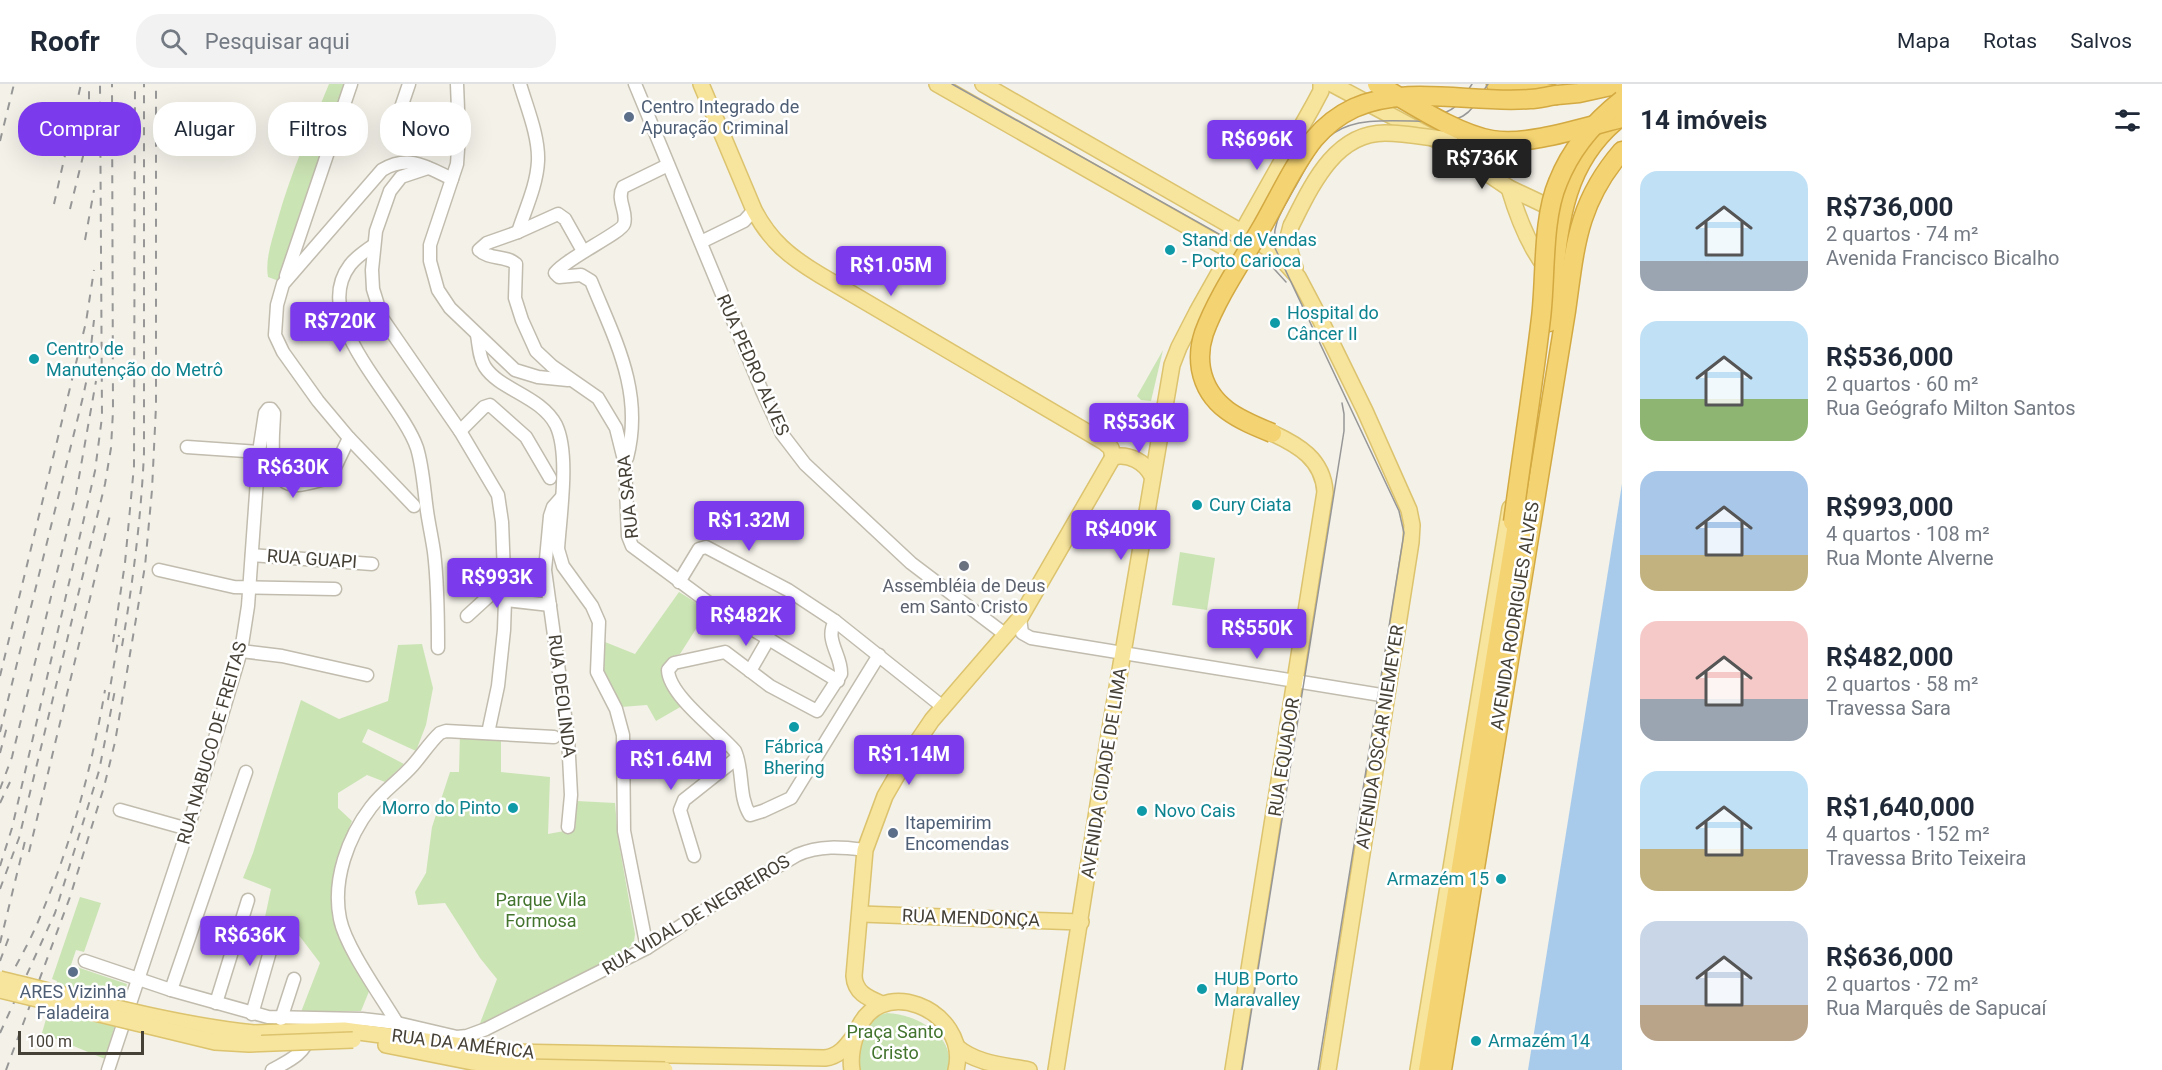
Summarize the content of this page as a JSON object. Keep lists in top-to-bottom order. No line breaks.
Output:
{"streets":{"highway":["AVENIDA RODRIGUES ALVES"],"main road":["AVENIDA OSCAR NIEMEYER","RUA EQUADOR","AVENIDA CIDADE DE LIMA","RUA MENDONÇA","RUA DA AMÉRICA"],"street":["RUA PEDRO ALVES","RUA SARA","RUA GUAPI","RUA DEOLINDA","RUA NABUCO DE FREITAS","RUA VIDAL DE NEGREIROS"]},"crossings":[["RUA GUAPI","RUA NABUCO DE FREITAS"],["RUA NABUCO DE FREITAS","RUA VIDAL DE NEGREIROS"],["AVENIDA CIDADE DE LIMA","RUA MENDONÇA"]],"parks":["Parque Vila Formosa","Praça Santo Cristo"],"places":["Centro Integrado de Apuração Criminal","Stand de Vendas - Porto Carioca","Hospital do Câncer II","Centro de Manutenção do Metrô","Cury Ciata","Assembléia de Deus em Santo Cristo","Fábrica Bhering","Morro do Pinto","Novo Cais","Itapemirim Encomendas","Armazém 15","ARES Vizinha Faladeira","HUB Porto Maravalley","Armazém 14"],"scale_bar":"100 m","page":{"header":"Roofr","search":"Pesquisar aqui","nav":["Mapa","Rotas","Salvos"],"heading":"14 imóveis","chip":["Comprar","Alugar","Filtros","Novo"],"price":["R$696K","R$736K","R$1.05M","R$720K","R$536K","R$630K","R$1.32M","R$409K","R$993K","R$482K","R$550K","R$1.14M","R$1.64M","R$636K"],"list":[{"name":"R$736,000","note":"2 quartos · 74 m² · Avenida Francisco Bicalho"},{"name":"R$536,000","note":"2 quartos · 60 m² · Rua Geógrafo Milton Santos"},{"name":"R$993,000","note":"4 quartos · 108 m² · Rua Monte Alverne"},{"name":"R$482,000","note":"2 quartos · 58 m² · Travessa Sara"},{"name":"R$1,640,000","note":"4 quartos · 152 m² · Travessa Brito Teixeira"},{"name":"R$636,000","note":"2 quartos · 72 m² · Rua Marquês de Sapucaí"}],"scale":"100 m"}}
